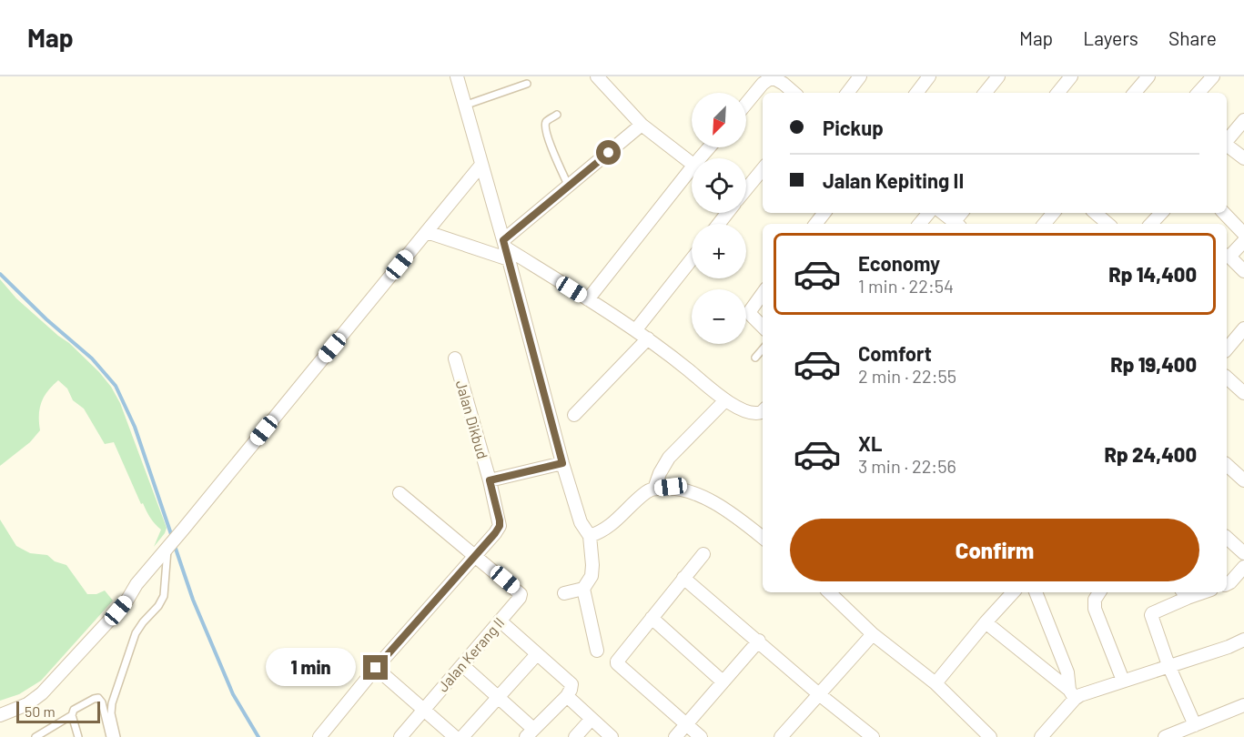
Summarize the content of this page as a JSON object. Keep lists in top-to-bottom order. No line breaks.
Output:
{"streets":{"street":["Jalan Dikbud","Jalan Kerang II"]},"crossings":[["Jalan Dikbud","Jalan Kerang II"]],"scale_bar":"50 m","north":"bottom left","page":{"header":"Map","nav":["Map","Layers","Share"],"map_buttons":["+","−"],"banner":["Pickup","Jalan Kepiting II"],"list":[{"name":"Economy","note":"1 min · 22:54","value":"Rp 14,400"},{"name":"Comfort","note":"2 min · 22:55","value":"Rp 19,400"},{"name":"XL","note":"3 min · 22:56","value":"Rp 24,400"}],"buttons":"Confirm","bubble":"1 min","scale":"50 m"}}
